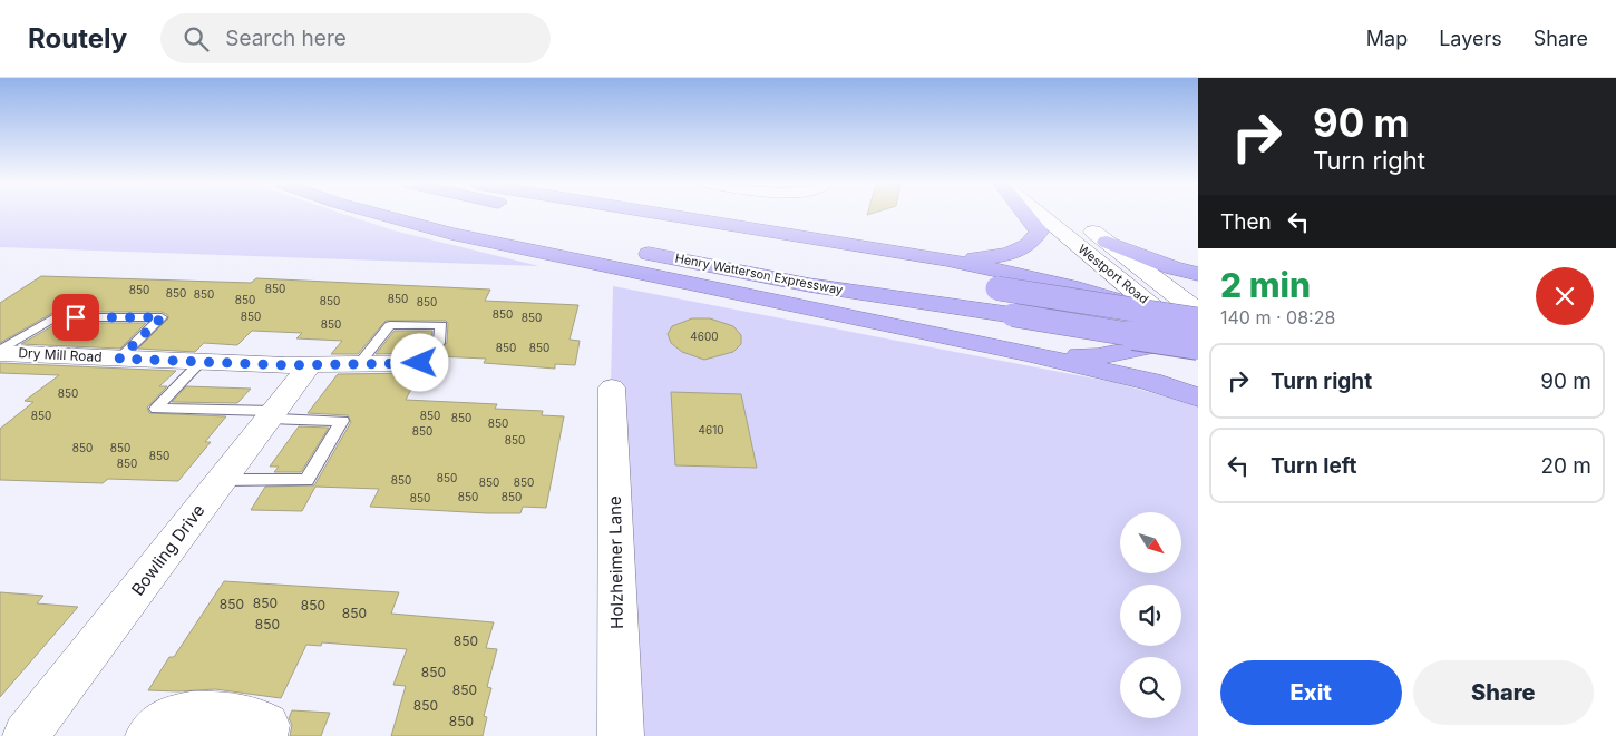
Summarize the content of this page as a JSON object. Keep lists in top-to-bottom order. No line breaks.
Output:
{"streets":{"highway":["Henry Watterson Expressway"],"main road":["Westport Road"],"street":["Dry Mill Road","Bowling Drive","Holzheimer Lane"]},"crossings":[["Henry Watterson Expressway","Westport Road"],["Dry Mill Road","Bowling Drive"]],"house_numbers":["850","850","850","850","850","850","850","850","850","850","850","850","4600","850","850","850","850","850","850","850","4610","850","850","850","850","850","850","850","850","850","850","850","850","850","850","850","850","850","850","850","850","850","850","850"],"north":"bottom right","page":{"header":"Routely","search":"Search here","nav":["Map","Layers","Share"],"turn":["90 m","Turn right"],"then":"Then","heading":["2 min","140 m · 08:28"],"list":[{"name":"Turn right","value":"90 m"},{"name":"Turn left","value":"20 m"}],"buttons":["Exit","Share"]}}
